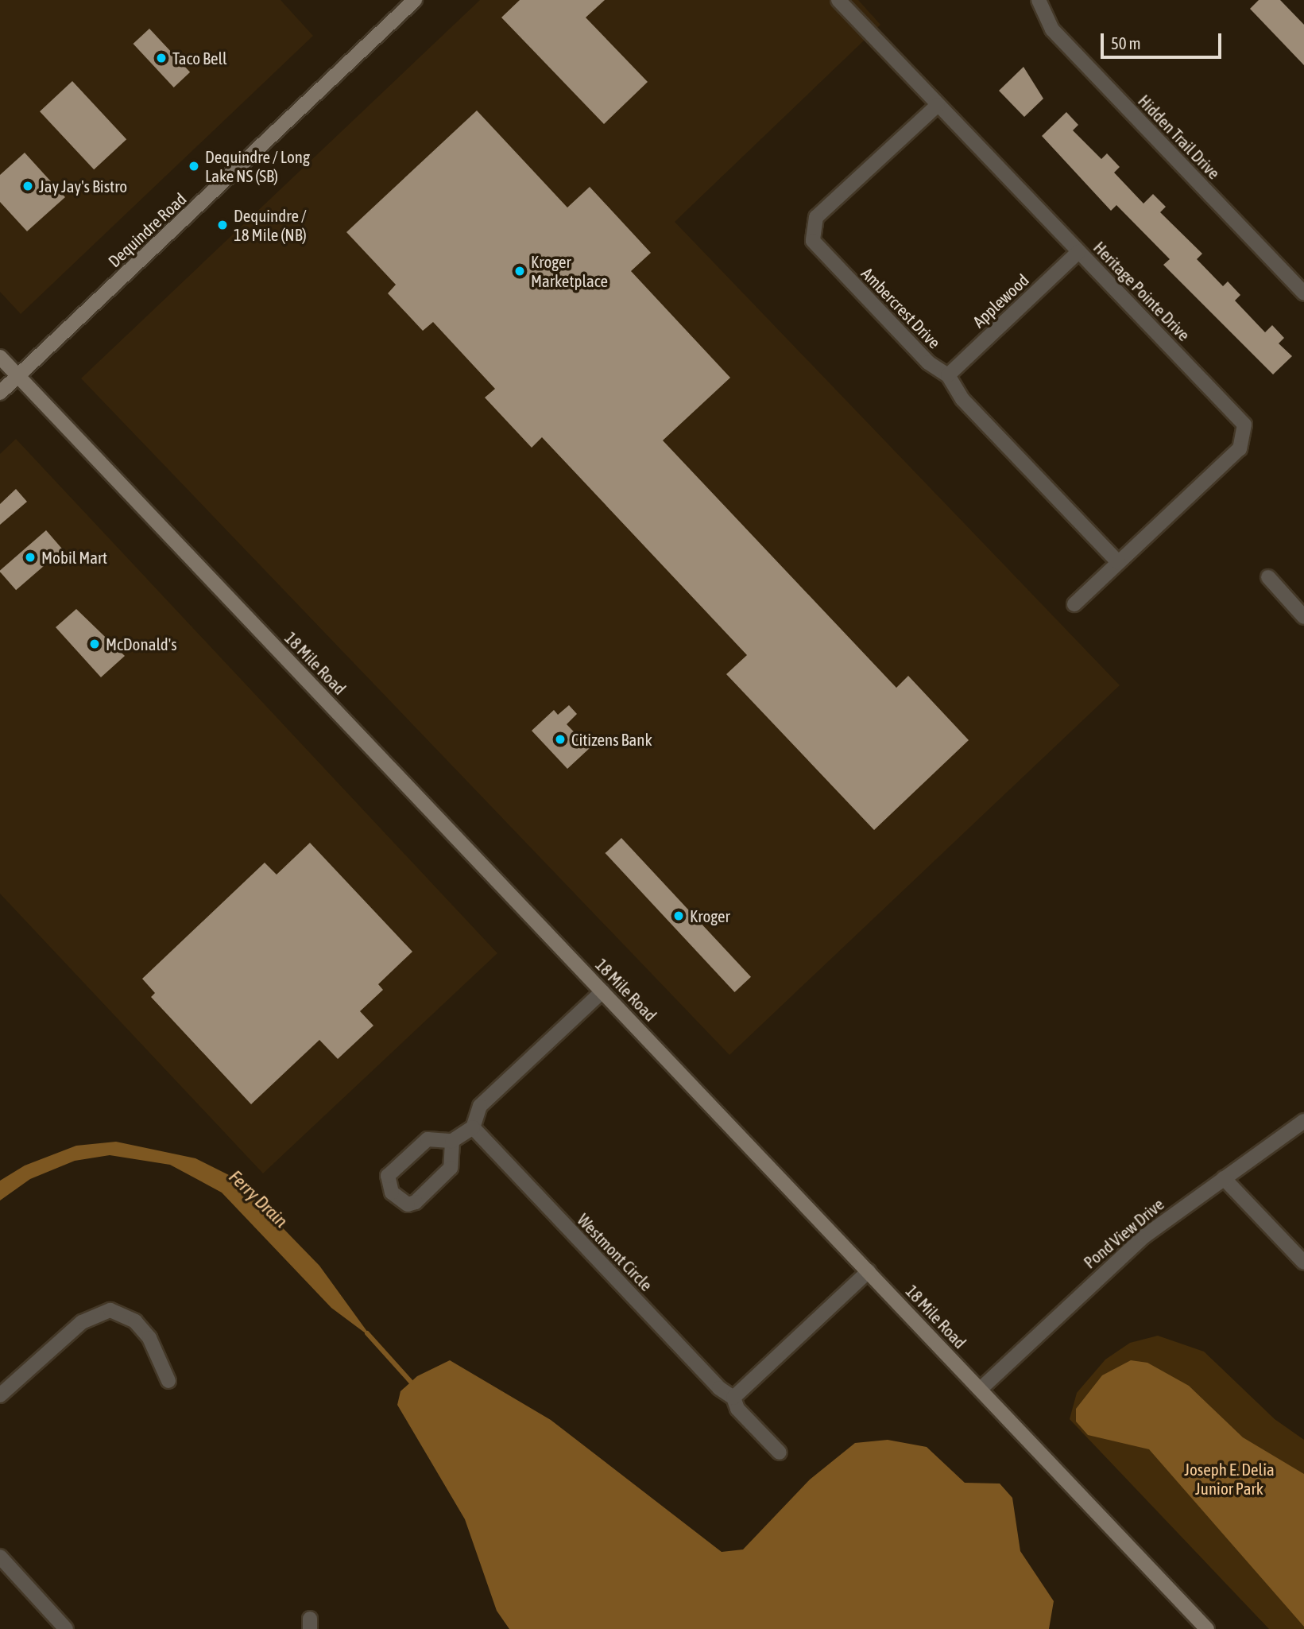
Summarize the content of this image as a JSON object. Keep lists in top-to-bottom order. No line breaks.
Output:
{"streets":{"main road":["Dequindre Road","18 Mile Road"],"street":["Hidden Trail Drive","Heritage Pointe Drive","Applewood","Ambercrest Drive","Pond View Drive","Westmont Circle"]},"crossings":[["Dequindre Road","18 Mile Road"],["Heritage Pointe Drive","Applewood"],["Heritage Pointe Drive","Ambercrest Drive"],["Applewood","Ambercrest Drive"],["18 Mile Road","Pond View Drive"]],"water":["Ferry Drain"],"parks":["Joseph E. Delia Junior Park"],"places":["Taco Bell","Dequindre / Long Lake NS (SB)","Jay Jay's Bistro","Dequindre / 18 Mile (NB)","Kroger Marketplace","Mobil Mart","McDonald's","Citizens Bank","Kroger"],"scale_bar":"50 m"}
